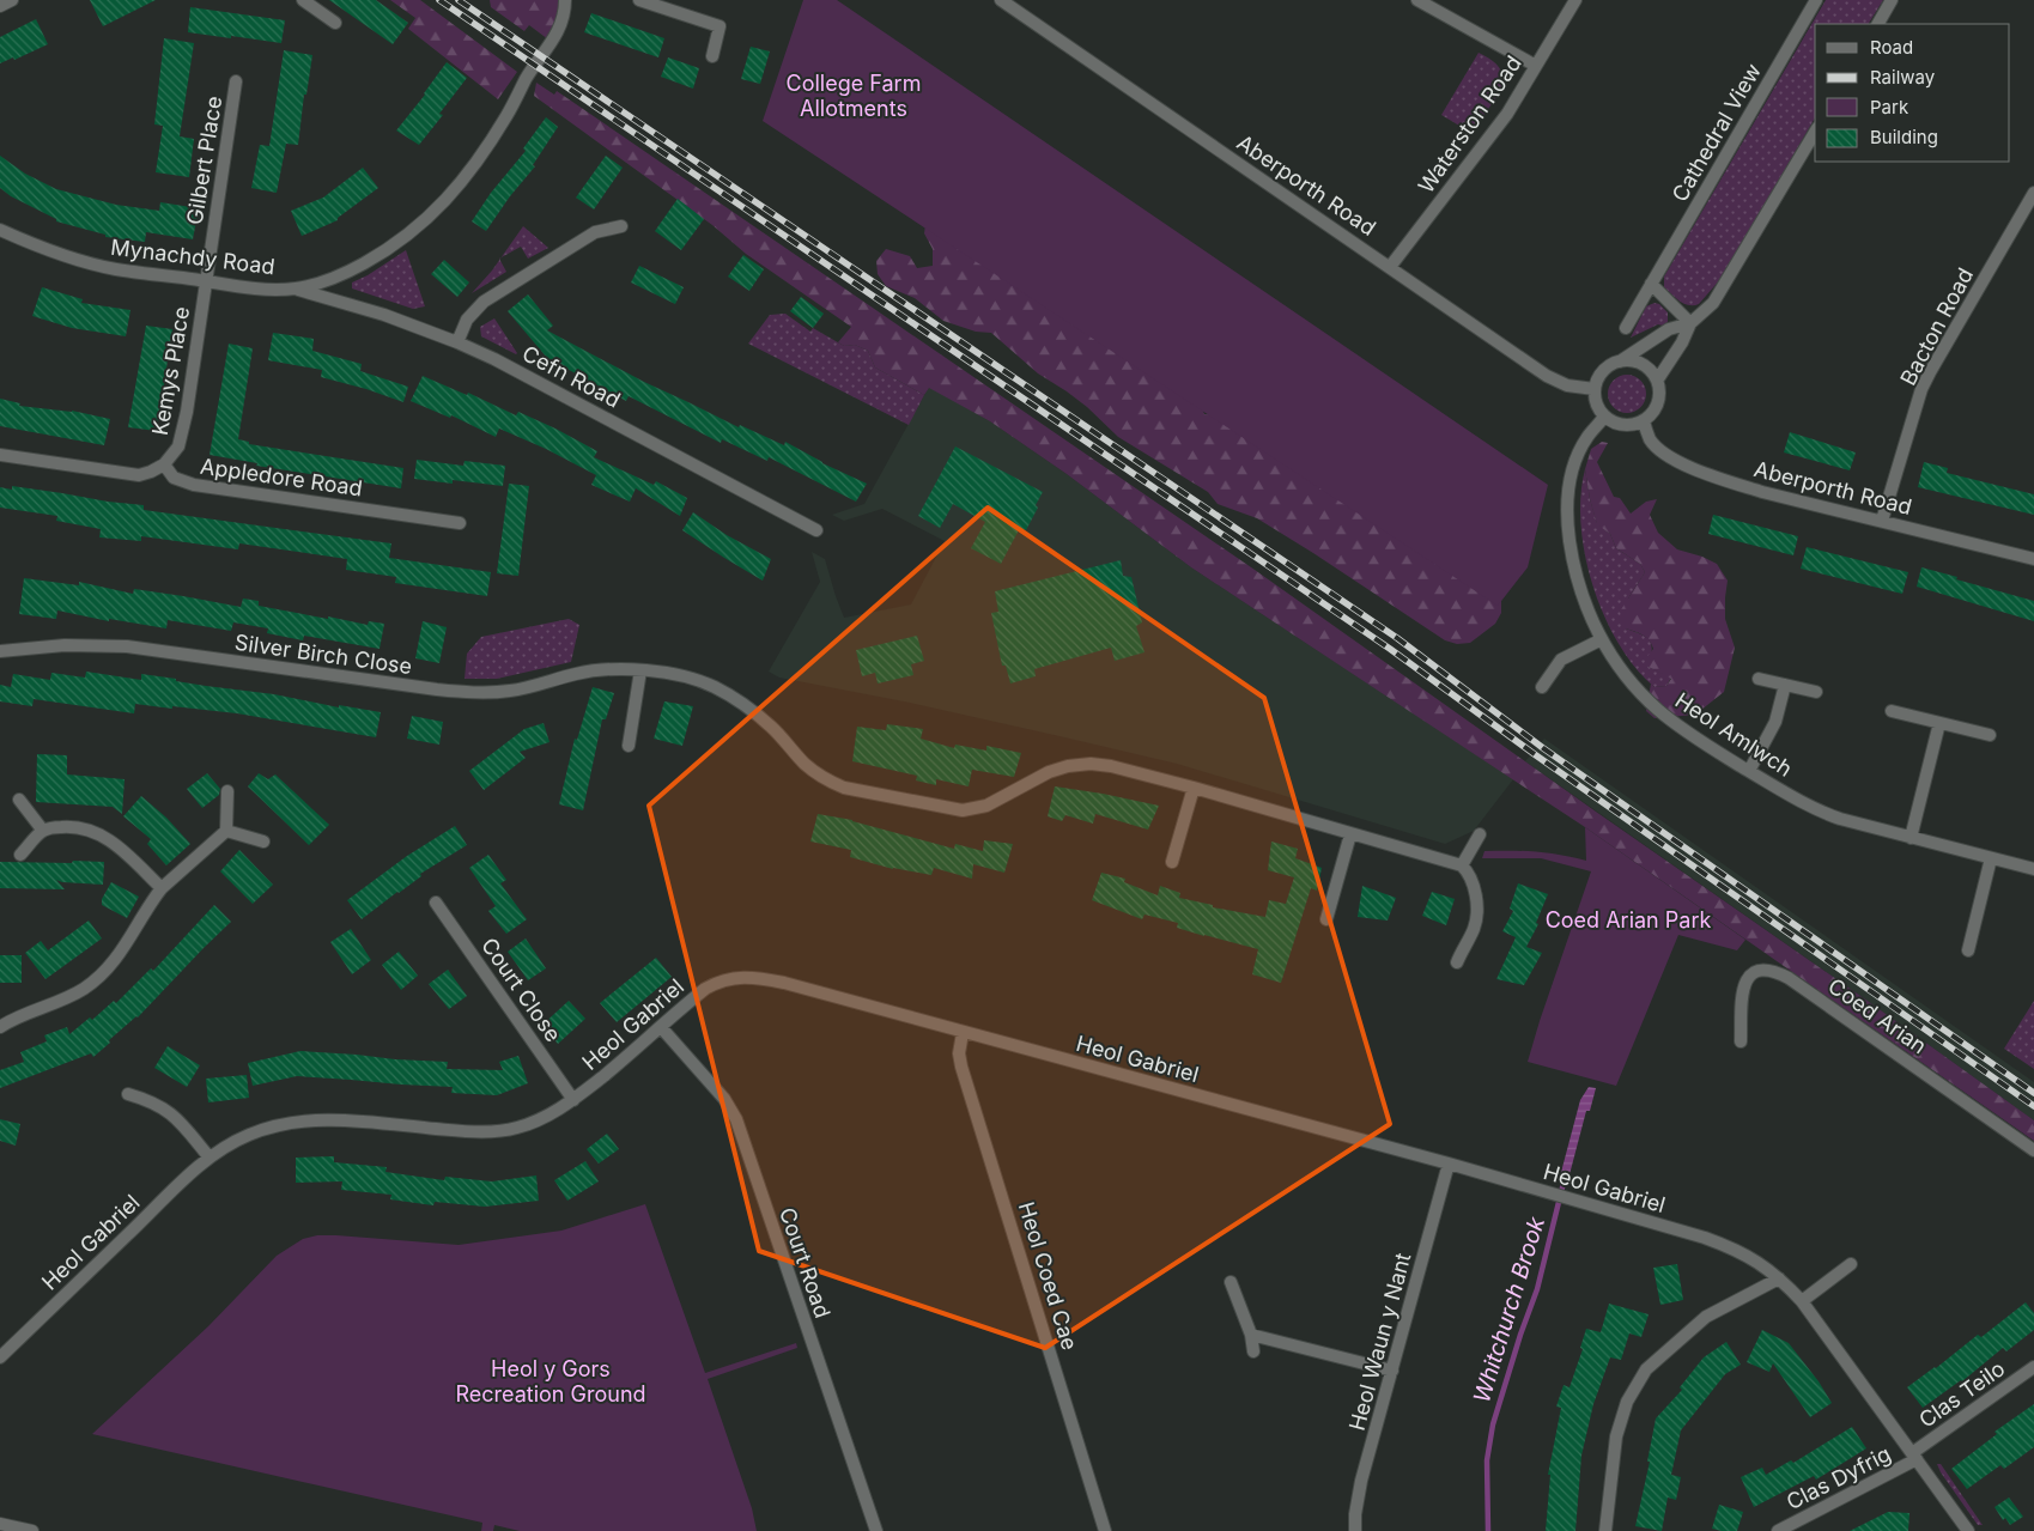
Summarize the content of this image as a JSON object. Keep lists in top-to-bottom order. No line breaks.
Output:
{"streets":{"street":["Waterston Road","Cathedral View","Gilbert Place","Aberporth Road","Mynachdy Road","Bacton Road","Kemys Place","Cefn Road","Appledore Road","Silver Birch Close","Heol Amlwch","Court Close","Coed Arian","Heol Gabriel","Court Road","Heol Coed Cae","Heol Waun y Nant","Clas Teilo","Clas Dyfrig"]},"crossings":[["Waterston Road","Aberporth Road"],["Gilbert Place","Mynachdy Road"],["Gilbert Place","Kemys Place"],["Aberporth Road","Bacton Road"],["Aberporth Road","Heol Amlwch"],["Mynachdy Road","Kemys Place"],["Mynachdy Road","Cefn Road"],["Kemys Place","Appledore Road"],["Court Close","Heol Gabriel"],["Heol Gabriel","Court Road"],["Heol Gabriel","Heol Coed Cae"],["Heol Gabriel","Heol Waun y Nant"],["Heol Gabriel","Clas Teilo"],["Heol Gabriel","Clas Dyfrig"],["Clas Teilo","Clas Dyfrig"]],"water":["Whitchurch Brook"],"parks":["College Farm Allotments","Coed Arian Park","Heol y Gors Recreation Ground"],"legend":["Road","Railway","Park","Building"]}
